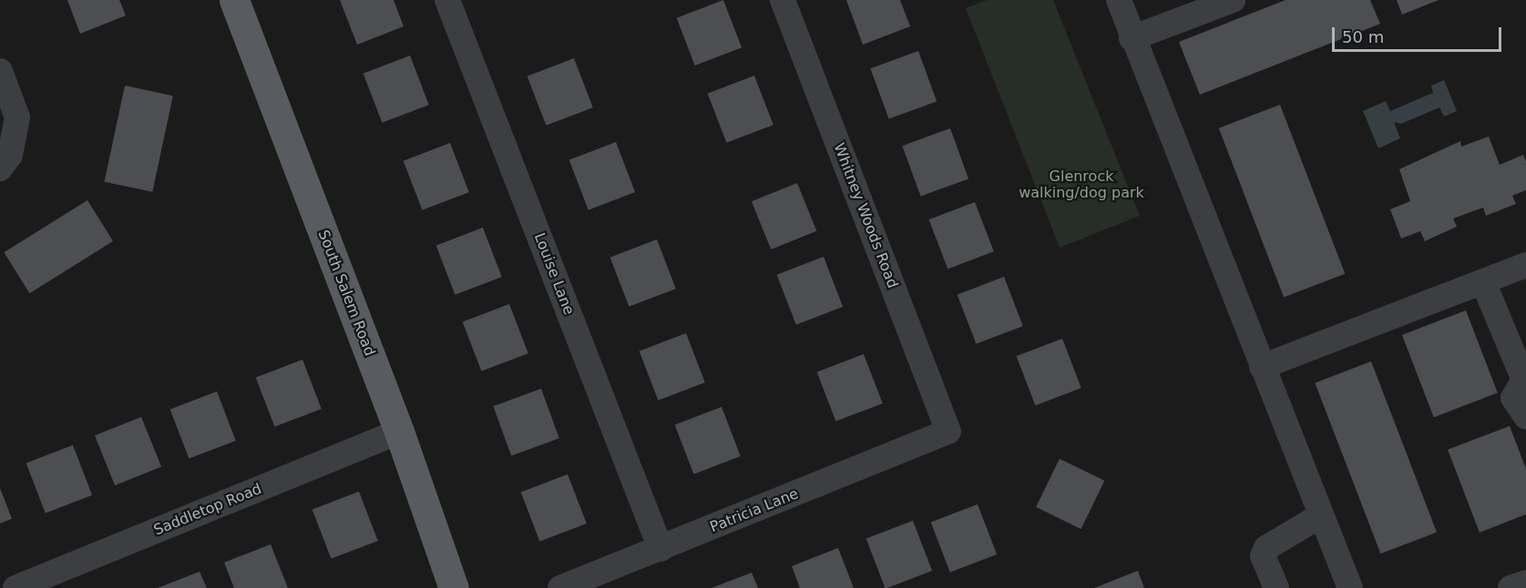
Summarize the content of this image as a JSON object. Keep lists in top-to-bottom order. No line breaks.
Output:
{"streets":{"main road":["South Salem Road"],"street":["Whitney Woods Road","Louise Lane","Saddletop Road","Patricia Lane"]},"crossings":[["Whitney Woods Road","Patricia Lane"],["Louise Lane","Patricia Lane"],["South Salem Road","Saddletop Road"]],"parks":["Glenrock walking/dog park"],"scale_bar":"50 m"}
